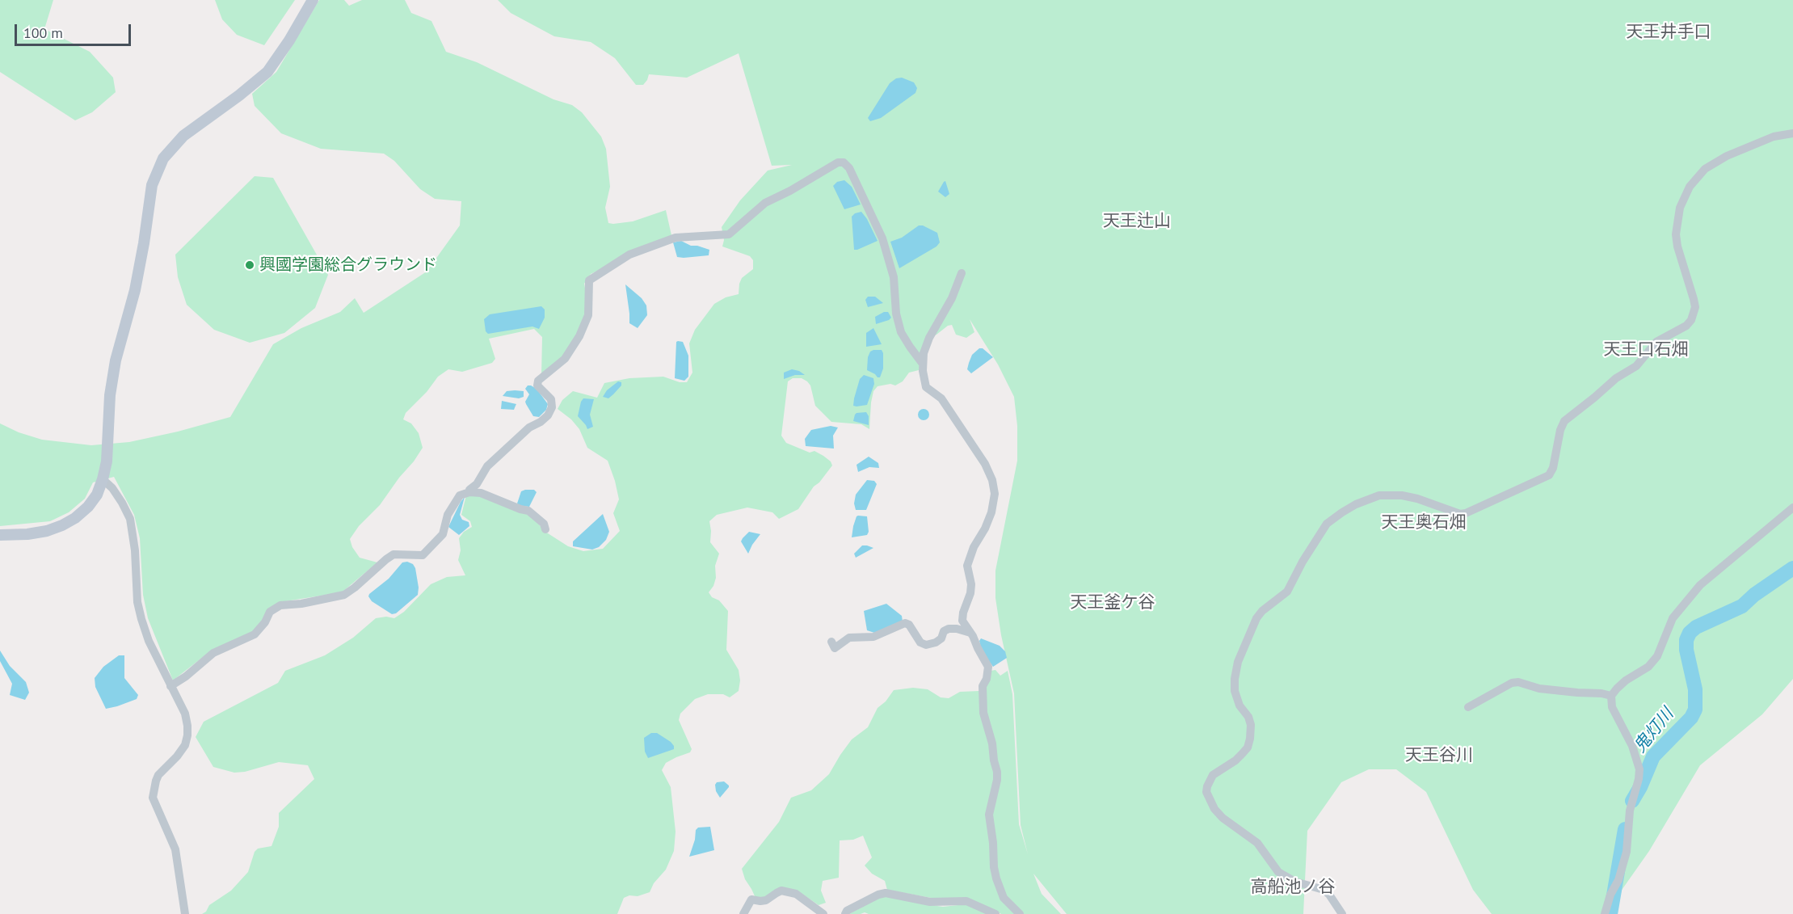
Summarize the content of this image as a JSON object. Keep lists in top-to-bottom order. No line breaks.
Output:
{"districts":["天王井手口","天王辻山","天王口石畑","天王奥石畑","天王釜ケ谷","天王谷川","高船池ノ谷"],"water":["鬼灯川"],"places":["興國学園総合グラウンド"],"scale_bar":"100 m"}
